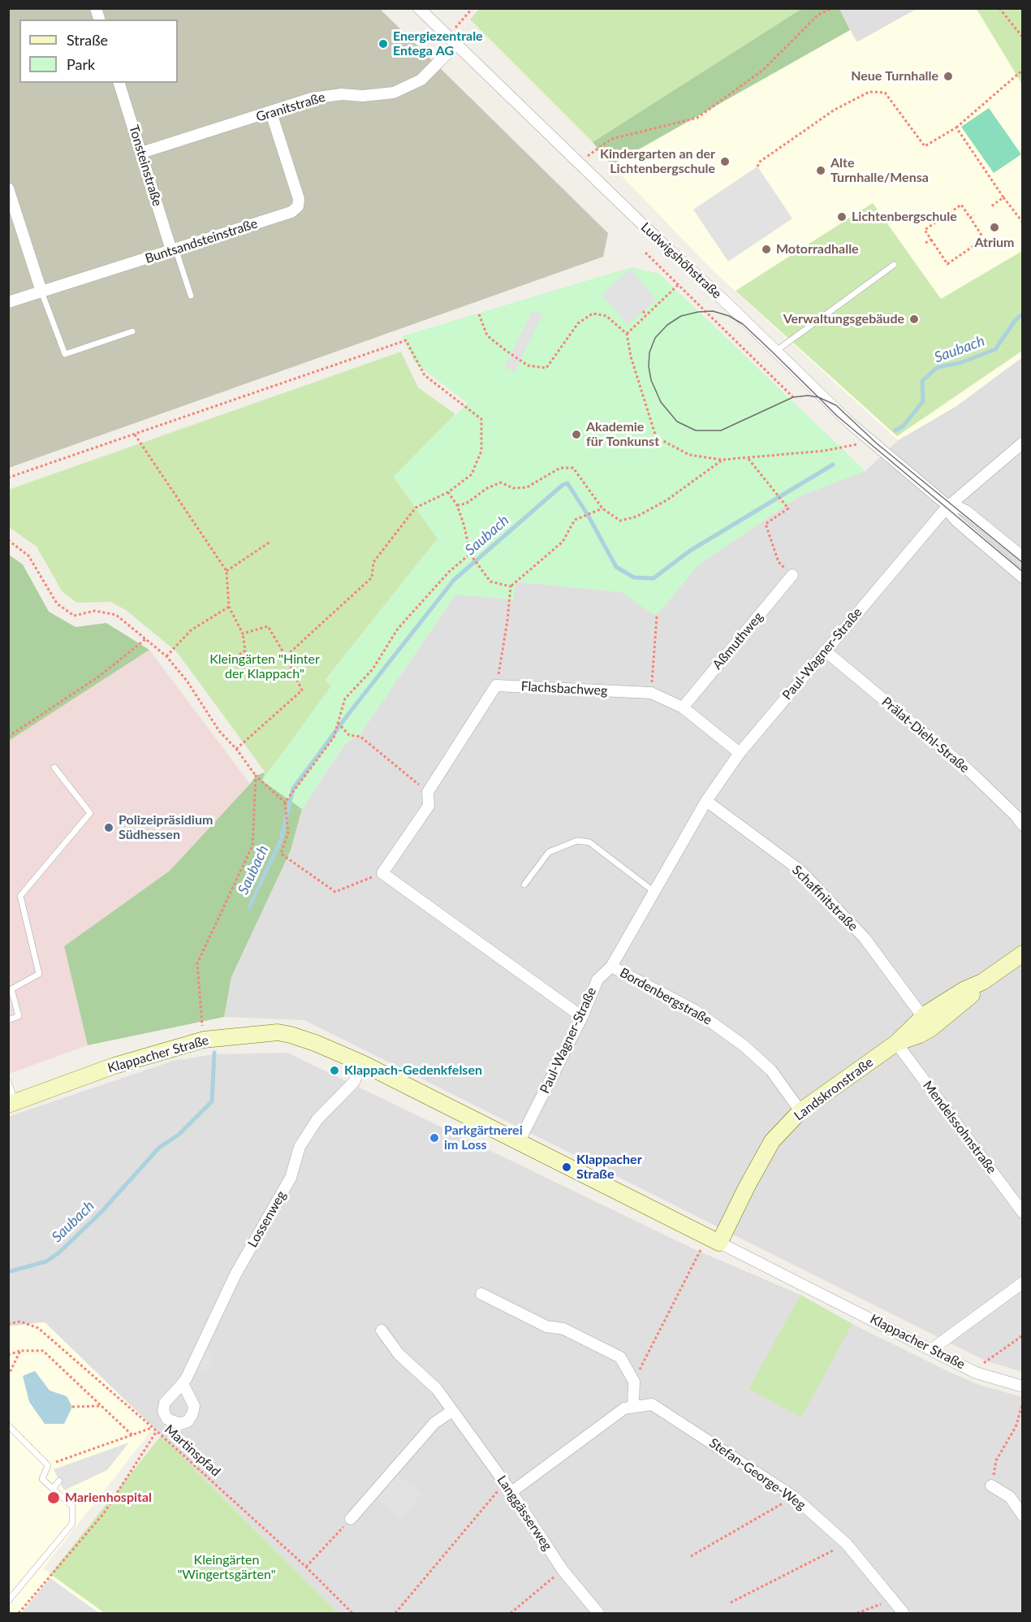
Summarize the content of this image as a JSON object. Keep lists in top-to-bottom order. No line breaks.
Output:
{"streets":{"main road":["Klappacher Straße","Landskronstraße"],"street":["Granitstraße","Tonsteinstraße","Buntsandsteinstraße","Ludwigshöhstraße","Aßmuthweg","Paul-Wagner-Straße","Flachsbachweg","Prälat-Diehl-Straße","Schaffnitstraße","Bordenbergstraße","Mendelssohnstraße","Lossenweg","Stefan-George-Weg","Langgässerweg"],"path":["Martinspfad"]},"crossings":[["Granitstraße","Tonsteinstraße"],["Granitstraße","Buntsandsteinstraße"],["Granitstraße","Ludwigshöhstraße"],["Tonsteinstraße","Buntsandsteinstraße"],["Ludwigshöhstraße","Paul-Wagner-Straße"],["Aßmuthweg","Flachsbachweg"],["Paul-Wagner-Straße","Flachsbachweg"],["Paul-Wagner-Straße","Prälat-Diehl-Straße"],["Paul-Wagner-Straße","Schaffnitstraße"],["Paul-Wagner-Straße","Bordenbergstraße"],["Paul-Wagner-Straße","Klappacher Straße"],["Schaffnitstraße","Landskronstraße"],["Bordenbergstraße","Landskronstraße"],["Klappacher Straße","Landskronstraße"],["Klappacher Straße","Lossenweg"],["Landskronstraße","Mendelssohnstraße"],["Stefan-George-Weg","Langgässerweg"]],"water":["Saubach"],"parks":["Kleingärten \"Hinter der Klappach\"","Kleingärten \"Wingertsgärten\""],"places":["Energiezentrale Entega AG","Neue Turnhalle","Kindergarten an der Lichtenbergschule","Alte Turnhalle/Mensa","Lichtenbergschule","Atrium","Motorradhalle","Verwaltungsgebäude","Akademie für Tonkunst","Polizeipräsidium Südhessen","Klappach-Gedenkfelsen","Parkgärtnerei im Loss","Klappacher Straße","Marienhospital"],"legend":["Straße","Park"]}
